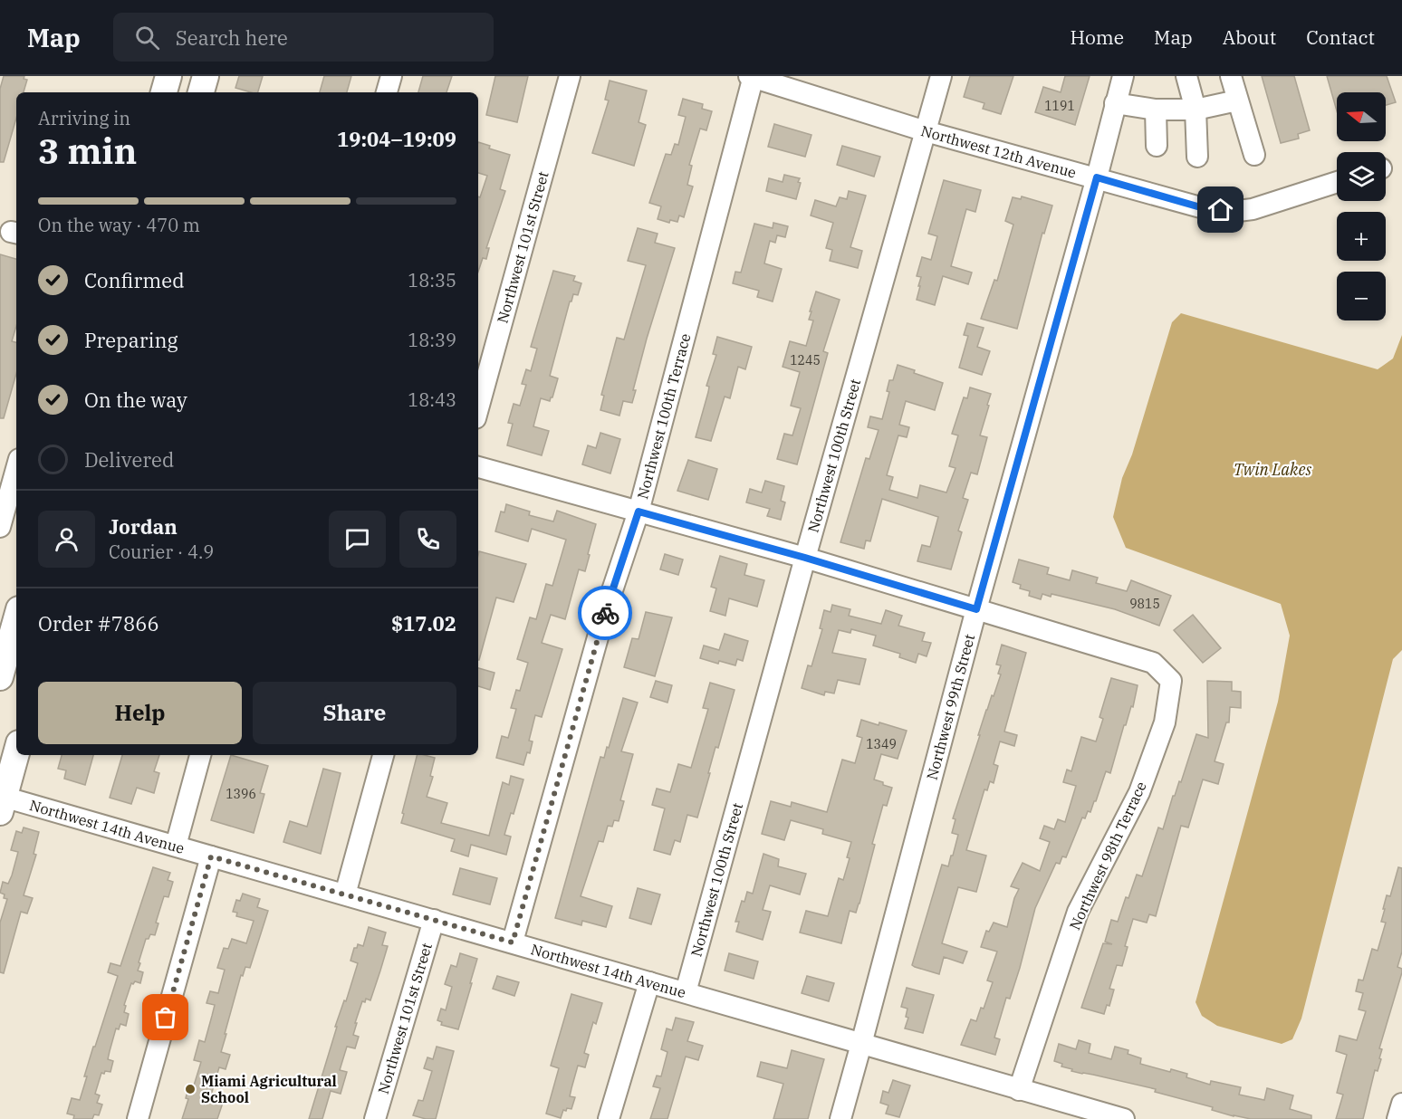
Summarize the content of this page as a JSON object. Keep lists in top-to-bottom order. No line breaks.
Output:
{"streets":{"street":["Northwest 12th Avenue","Northwest 101st Street","Northwest 100th Terrace","Northwest 100th Street","Northwest 99th Street","Northwest 14th Avenue","Northwest 98th Terrace"]},"crossings":[["Northwest 12th Avenue","Northwest 100th Terrace"],["Northwest 12th Avenue","Northwest 100th Street"],["Northwest 12th Avenue","Northwest 99th Street"],["Northwest 101st Street","Northwest 14th Avenue"],["Northwest 100th Terrace","Northwest 14th Avenue"],["Northwest 100th Street","Northwest 14th Avenue"],["Northwest 99th Street","Northwest 14th Avenue"],["Northwest 99th Street","Northwest 98th Terrace"],["Northwest 14th Avenue","Northwest 98th Terrace"]],"water":["Twin Lakes"],"places":["Miami Agricultural School"],"house_numbers":["1191","1245","9815","1349","1396"],"north":"left","page":{"header":"Map","search":"Search here","nav":["Home","Map","About","Contact"],"map_buttons":["+","−"],"heading":["3 min","Arriving in","19:04–19:09"],"panel":["Jordan","Courier · 4.9","Order #7866","$17.02"],"bar":"On the way · 470 m","list":[["Confirmed","18:35"],["Preparing","18:39"],["On the way","18:43"],"Delivered"],"buttons":["Help","Share"]}}
